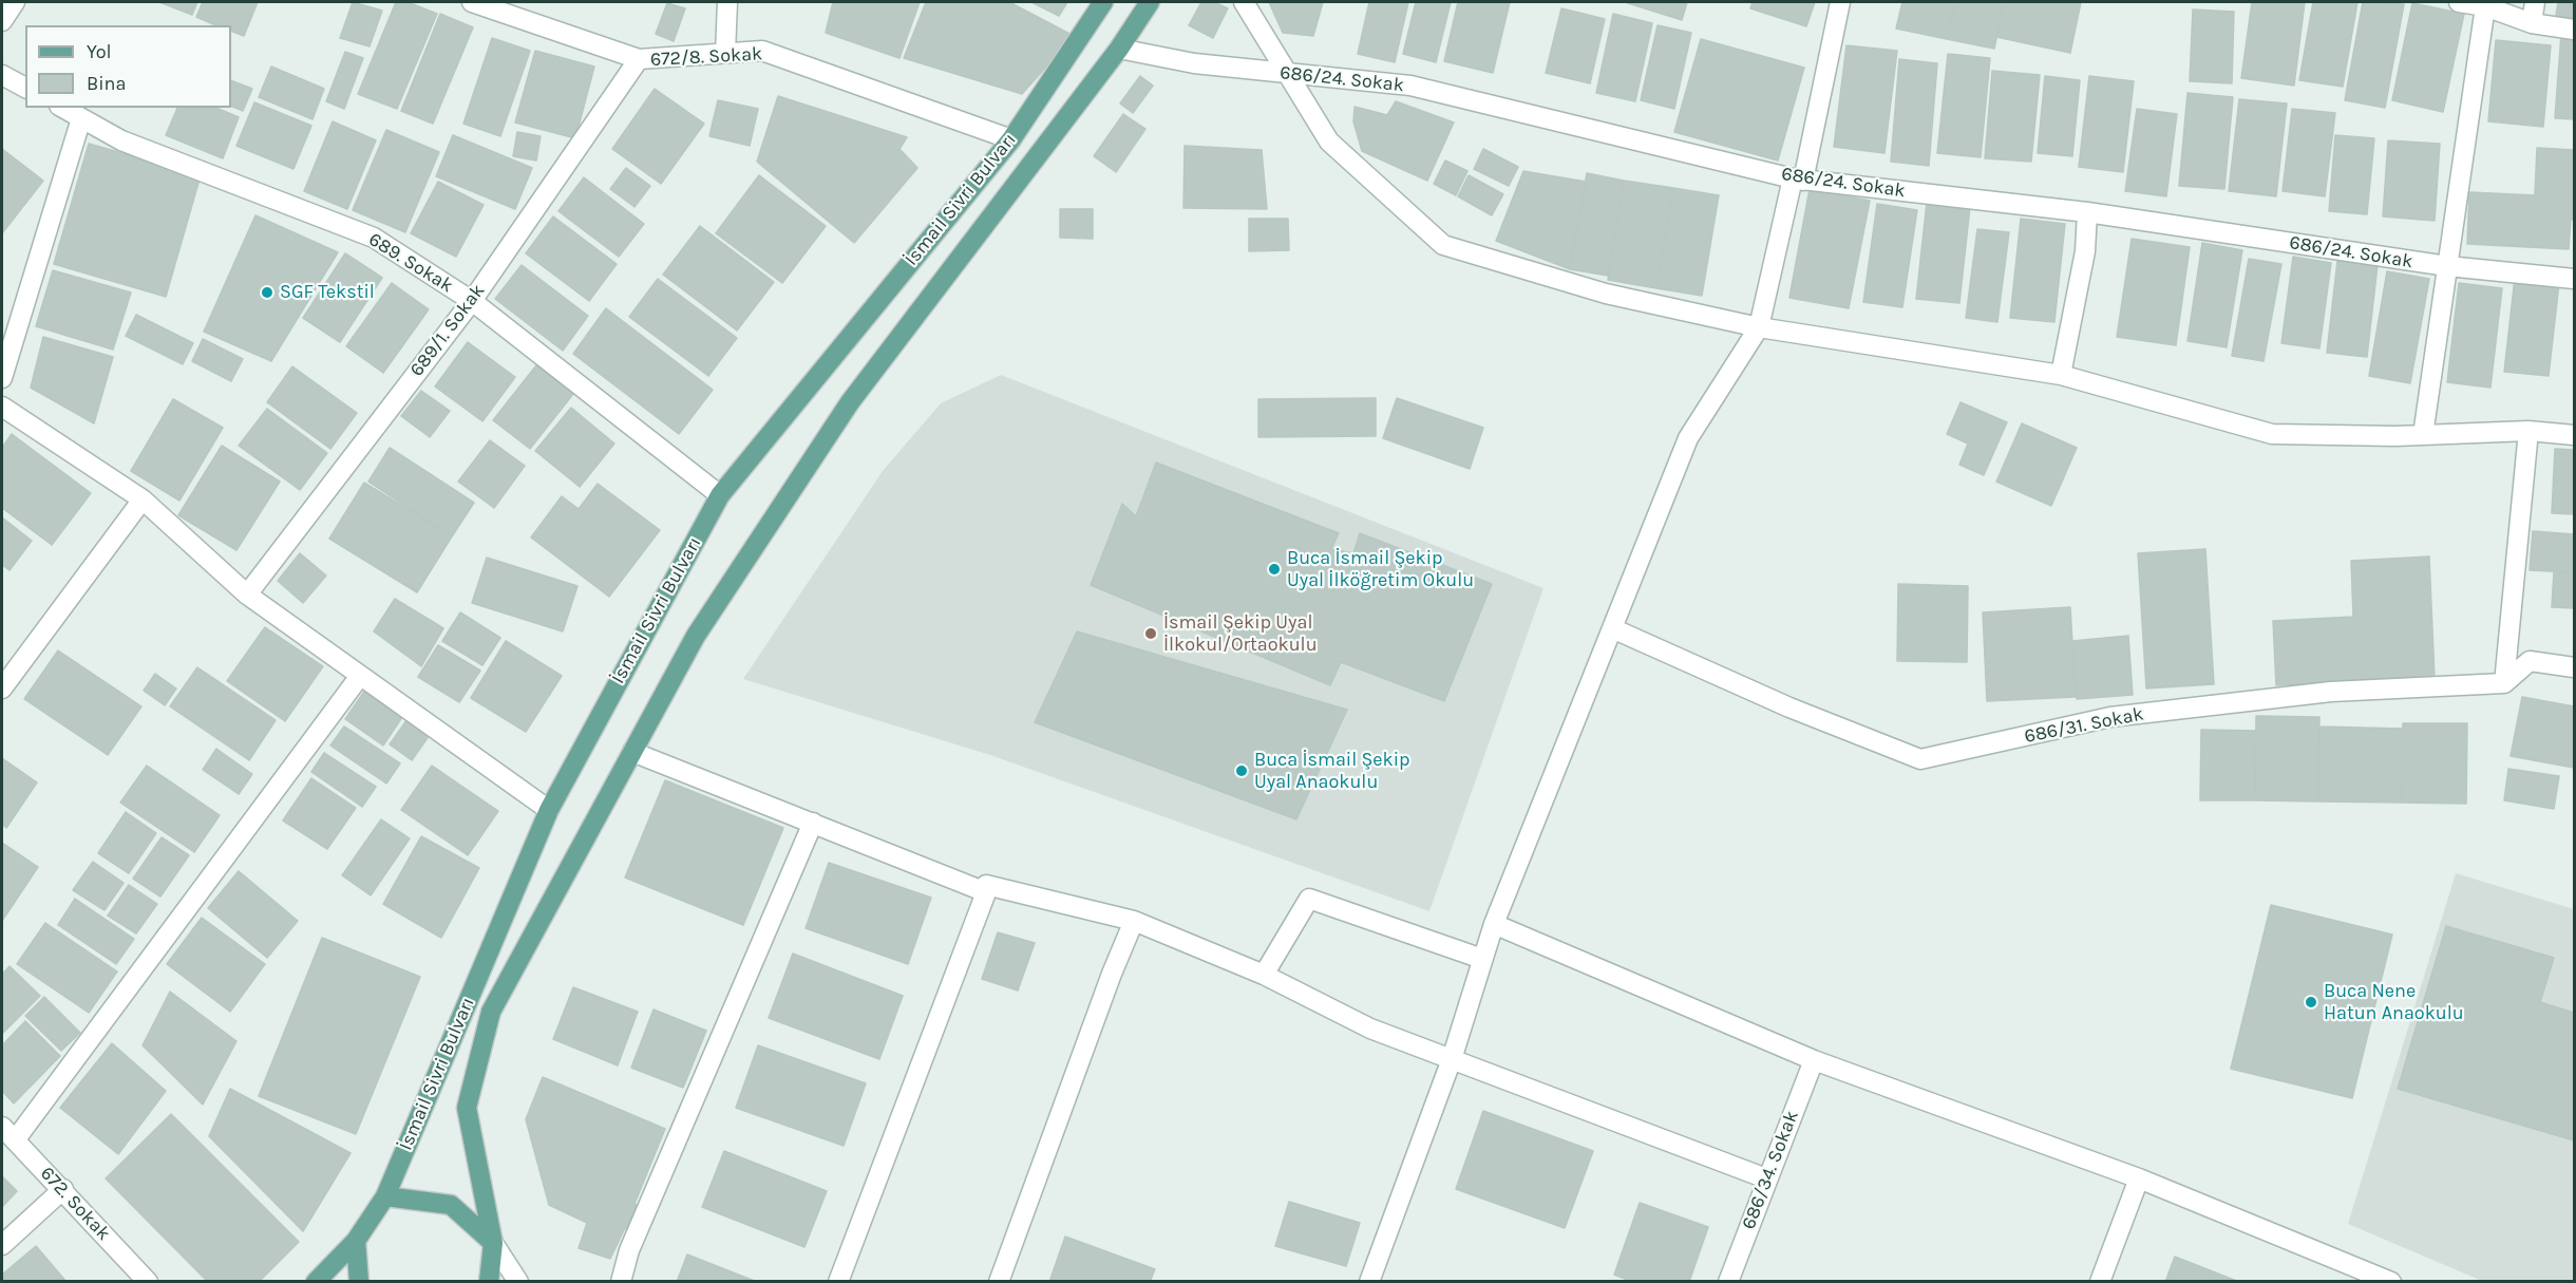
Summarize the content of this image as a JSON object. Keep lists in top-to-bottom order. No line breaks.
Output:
{"streets":{"main road":["İsmail Sivri Bulvarı"],"street":["672/8. Sokak","686/24. Sokak","689. Sokak","689/1. Sokak","686/31. Sokak","686/34. Sokak","672. Sokak"]},"crossings":[["672/8. Sokak","İsmail Sivri Bulvarı"],["672/8. Sokak","689/1. Sokak"],["686/24. Sokak","İsmail Sivri Bulvarı"],["İsmail Sivri Bulvarı","689. Sokak"],["689. Sokak","689/1. Sokak"]],"places":["SGF Tekstil","Buca İsmail Şekip Uyal İlköğretim Okulu","İsmail Şekip Uyal İlkokul/Ortaokulu","Buca İsmail Şekip Uyal Anaokulu","Buca Nene Hatun Anaokulu"],"legend":["Yol","Bina"]}
